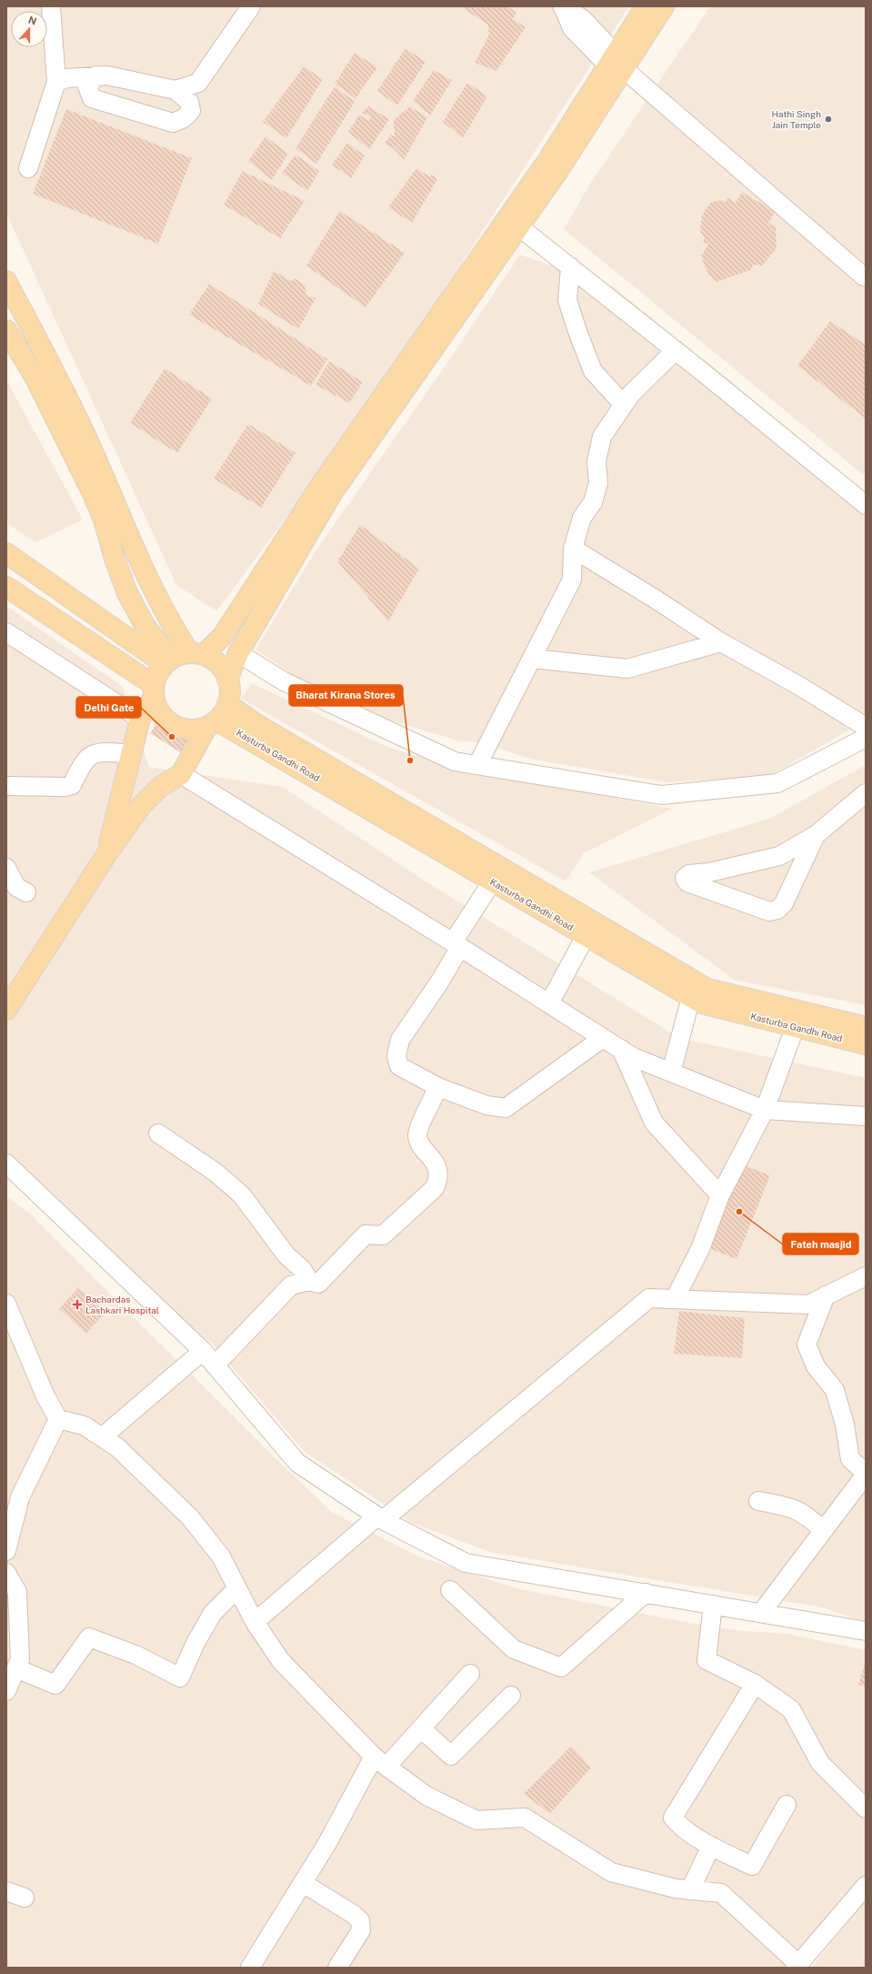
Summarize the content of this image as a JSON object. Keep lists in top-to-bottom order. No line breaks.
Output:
{"streets":{"main road":["Kasturba Gandhi Road"]},"places":{"other":["Hathi Singh Jain Temple","Delhi Gate","Bharat Kirana Stores","Fateh masjid"],"health":["Bachardas Lashkari Hospital"]},"north":"top"}
